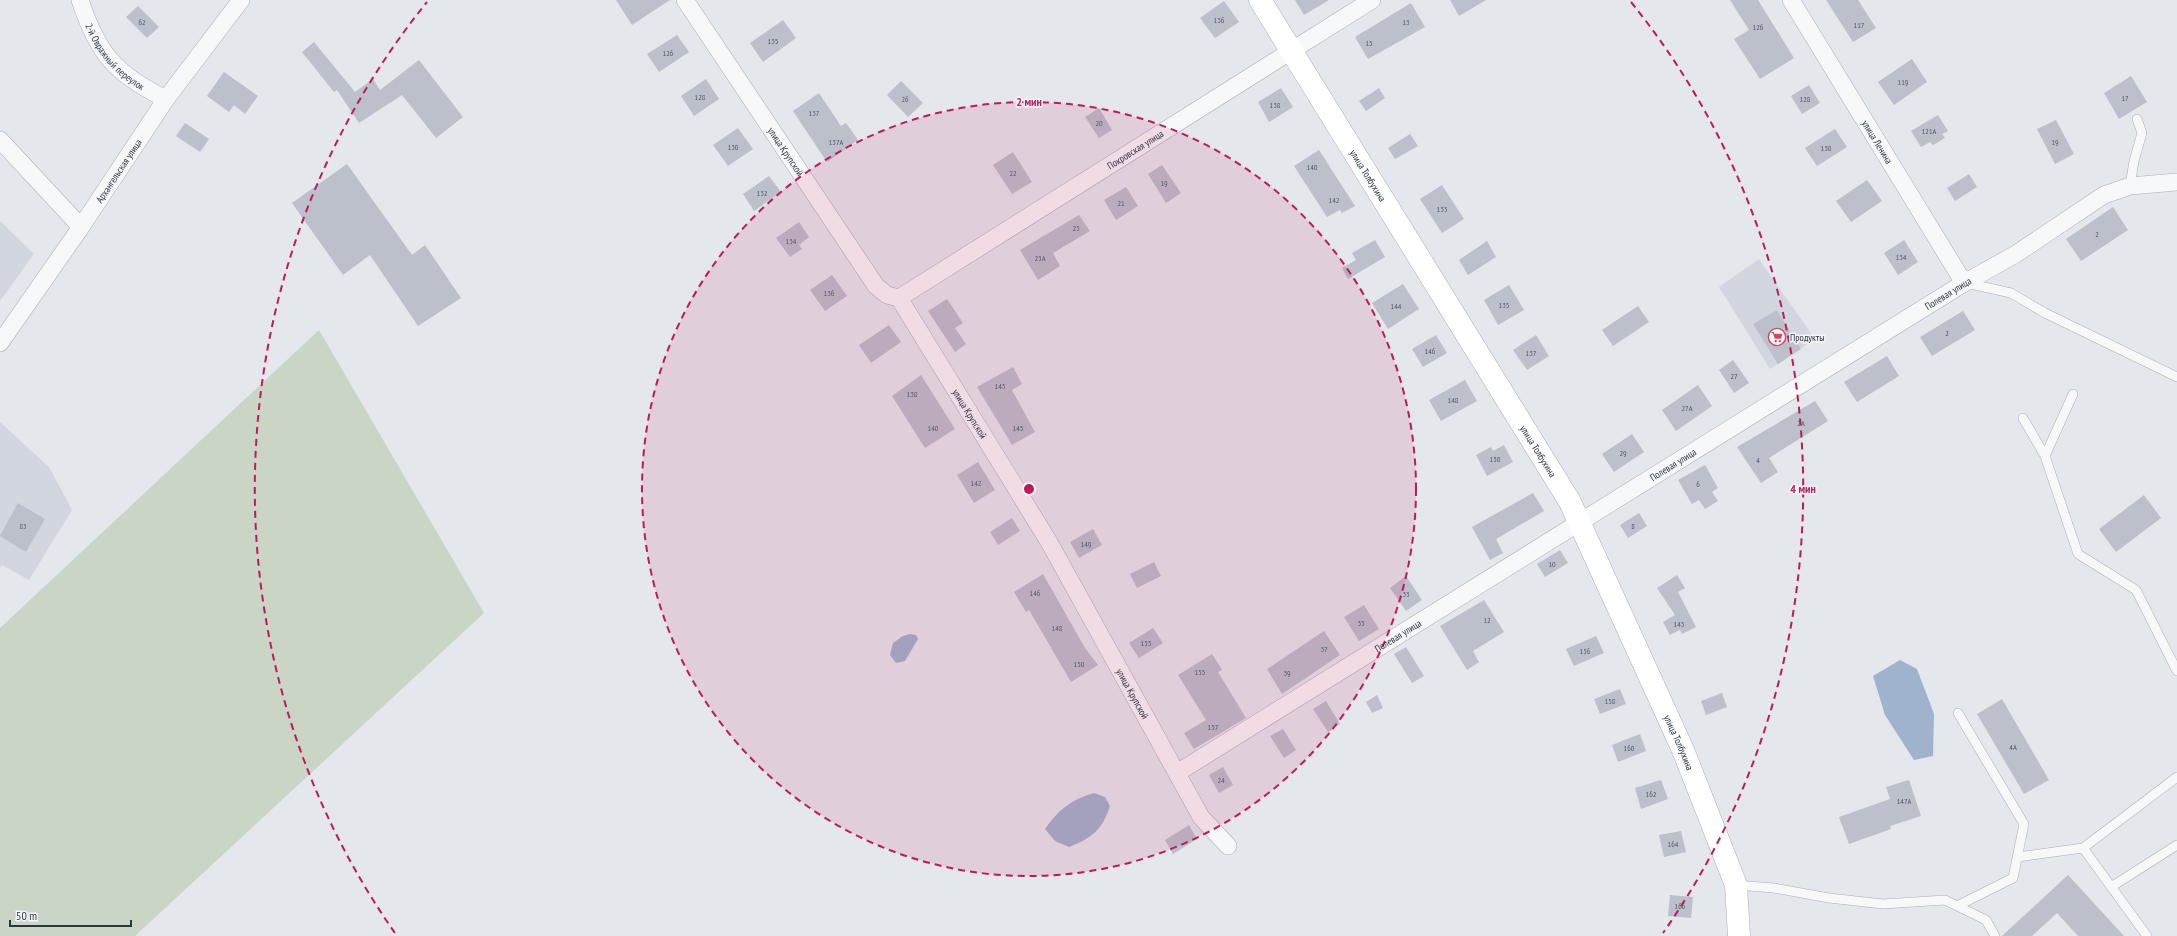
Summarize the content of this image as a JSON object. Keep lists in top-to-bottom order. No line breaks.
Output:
{"streets":{"main road":["улица Толбухина"],"street":["2-й Овражный переулок","улица Ленина","Покровская улица","улица Крупской","Архангельская улица","Полевая улица"]},"crossings":[["2-й Овражный переулок","Архангельская улица"],["улица Ленина","Полевая улица"],["Покровская улица","улица Крупской"],["Покровская улица","улица Толбухина"],["улица Крупской","Полевая улица"],["улица Толбухина","Полевая улица"]],"places":{"supermarket":["Продукты"]},"house_numbers":["136","62","13","117","126","135","15","126","119","128","17","26","128","138","137","20","121А","137А","19","130","130","140","22","19","132","142","21","133","23","2","134","134","23А","136","135","144","2","146","137","27","143","138","148","27А","2А","140","145","29","150","4","142","6","83","8","149","10","146","33","12","35","143","148","153","37","156","150","155","39","158","157","4А","160","24","162","147А","164","166"],"scale_bar":"50 m","rings":["2 мин","4 мин"]}
